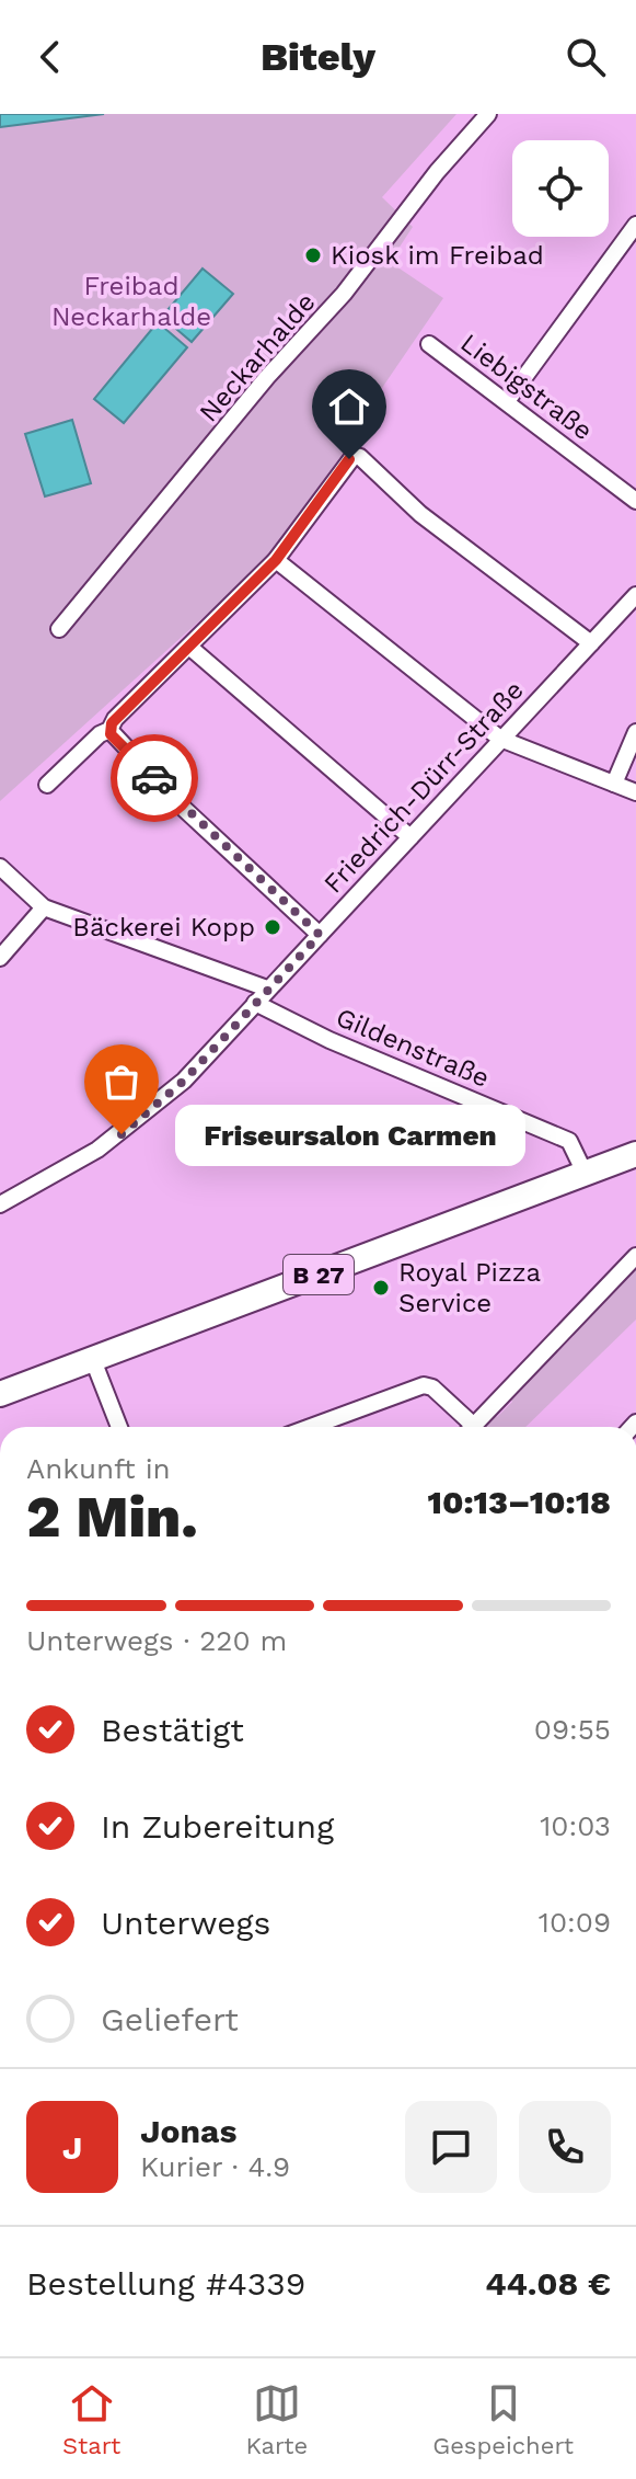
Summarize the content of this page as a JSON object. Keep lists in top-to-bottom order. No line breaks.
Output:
{"streets":{"main road":["B 27"],"street":["Neckarhalde","Liebigstraße","Friedrich-Dürr-Straße","Gildenstraße"]},"crossings":[["Friedrich-Dürr-Straße","Gildenstraße"],["Gildenstraße","B 27"]],"parks":["Freibad Neckarhalde"],"places":["Kiosk im Freibad","Bäckerei Kopp","Friseursalon Carmen","Royal Pizza Service"],"page":{"header":"Bitely","bubble":"Friseursalon Carmen","heading":["2 Min.","Ankunft in","10:13–10:18"],"panel":["Jonas","Kurier · 4.9","Bestellung #4339","44.08 €"],"bar":"Unterwegs · 220 m","list":[["Bestätigt","09:55"],["In Zubereitung","10:03"],["Unterwegs","10:09"],"Geliefert"],"round":"J","tabs":["Start","Karte","Gespeichert"]}}
